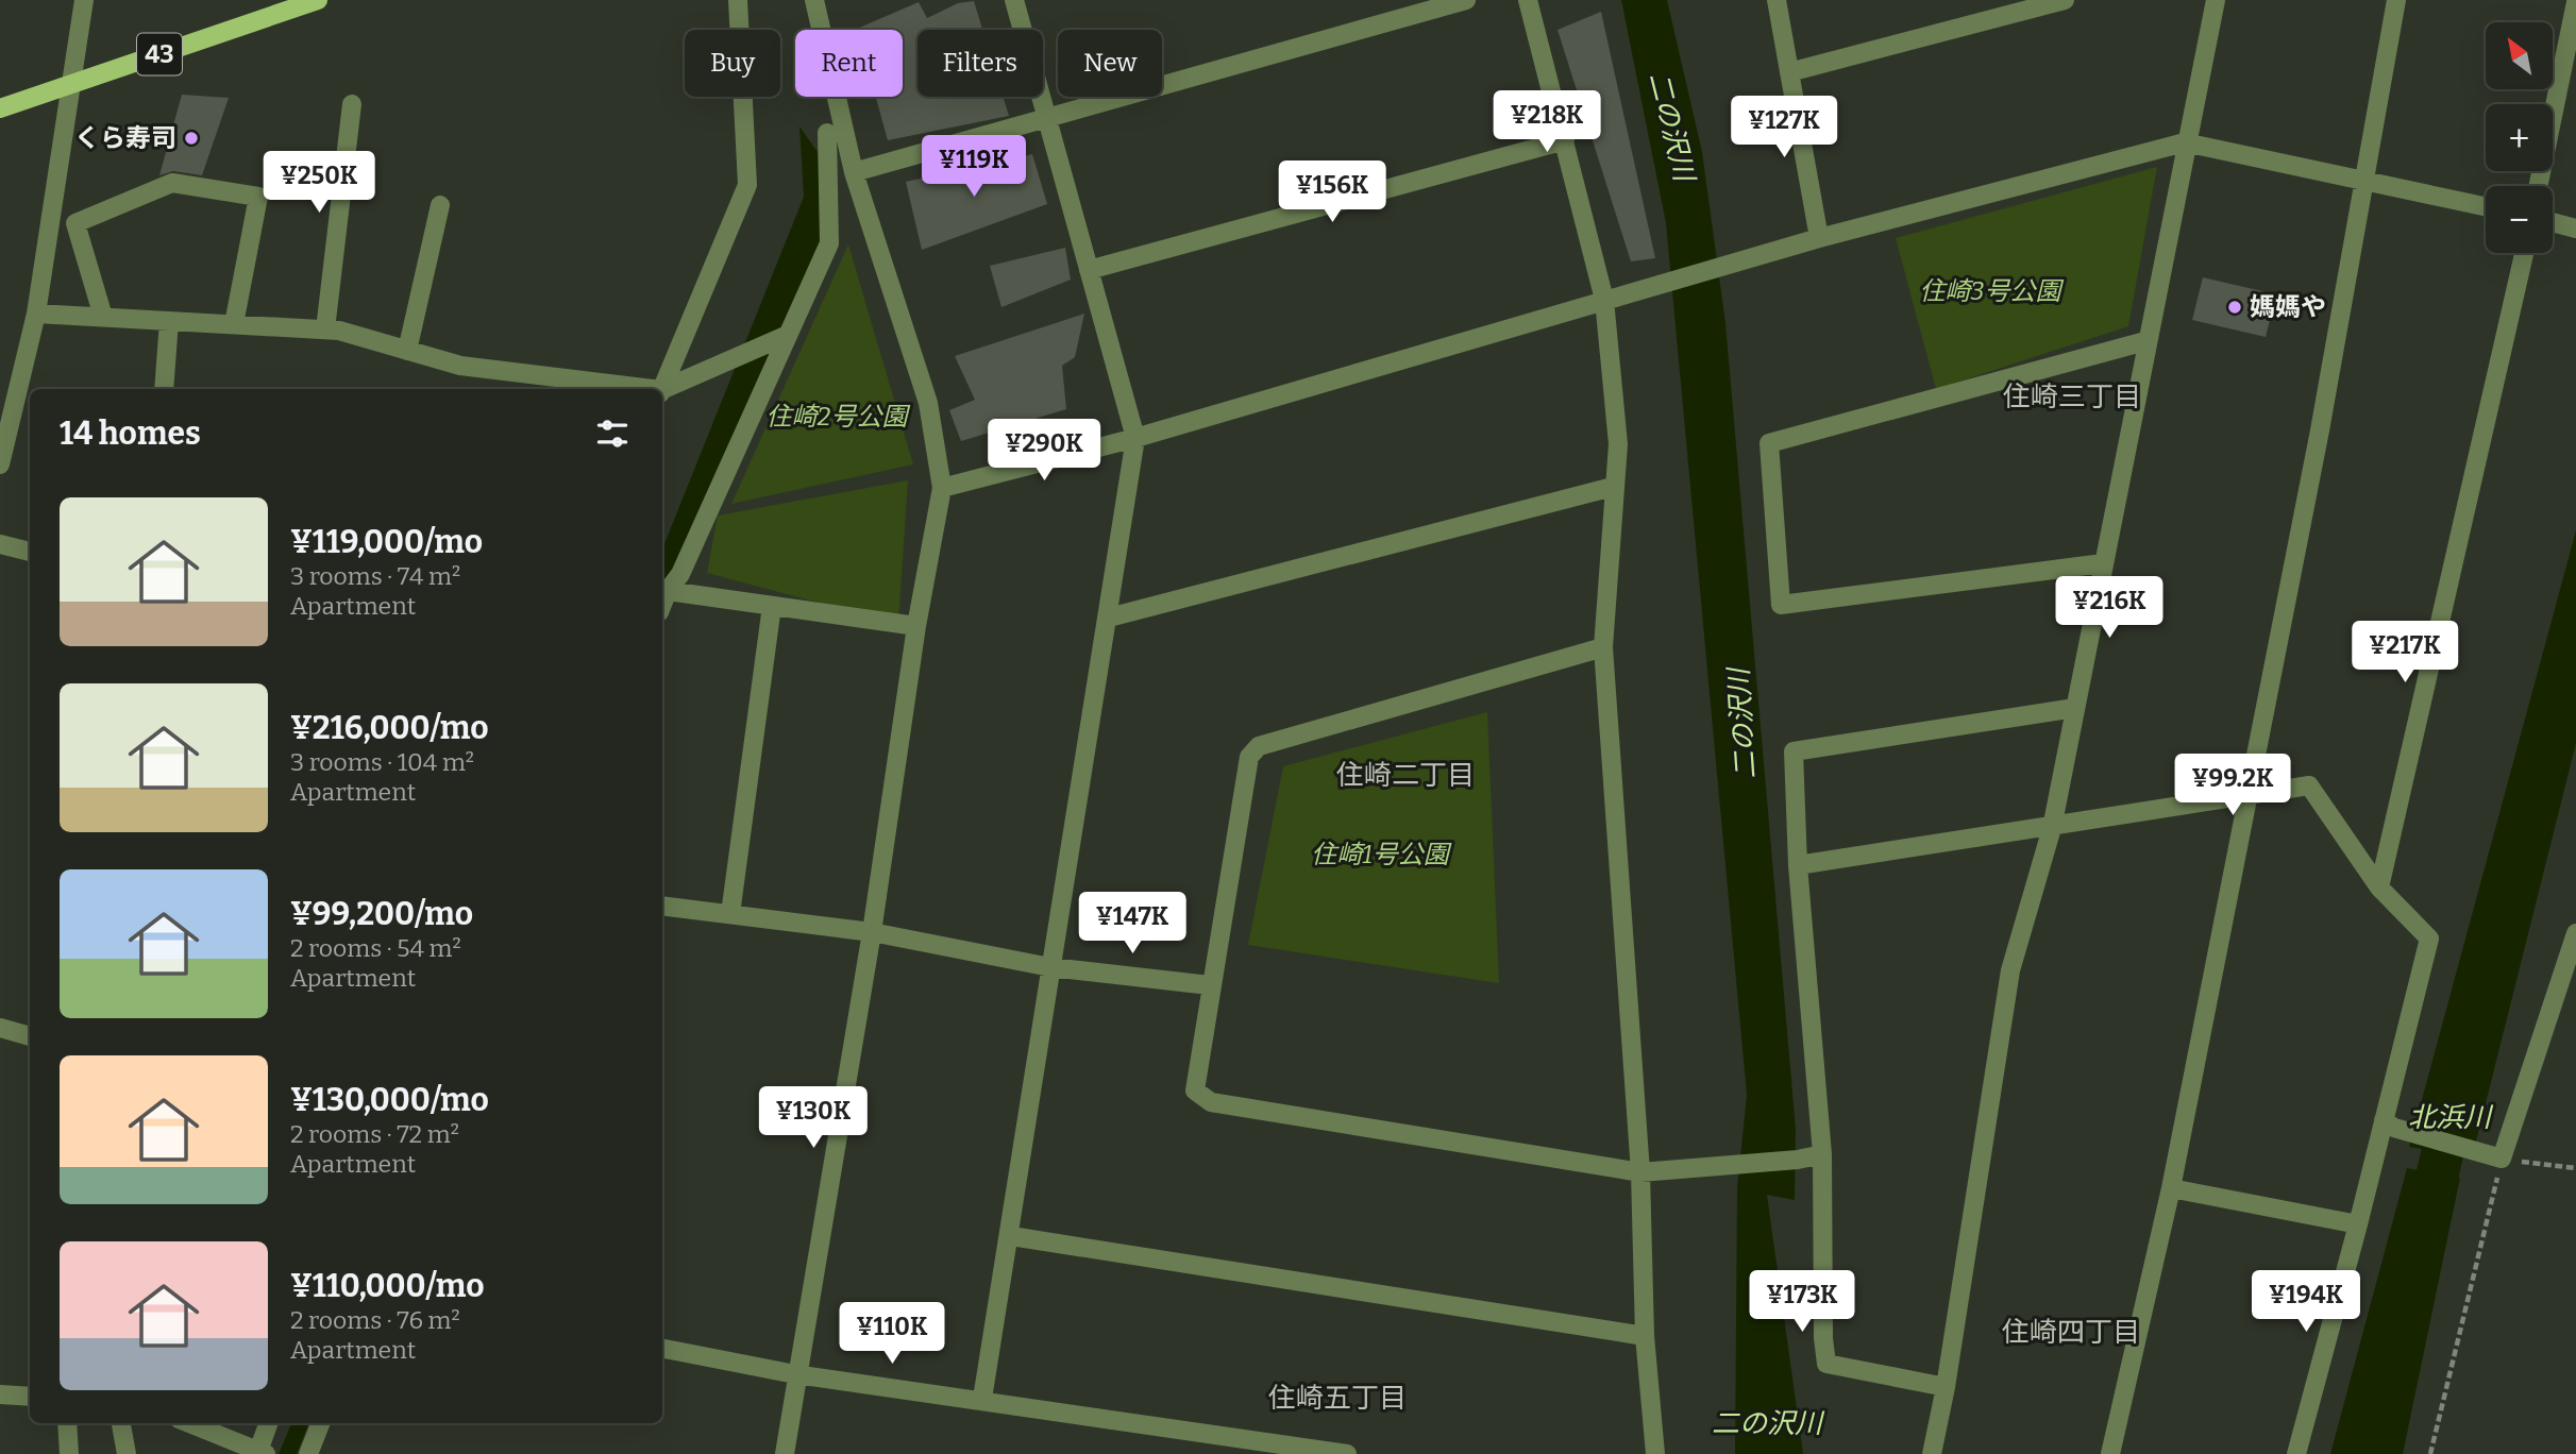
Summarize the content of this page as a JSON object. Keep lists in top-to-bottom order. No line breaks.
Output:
{"streets":{"main road":["43"]},"districts":["住崎三丁目","住崎二丁目","住崎四丁目","住崎五丁目"],"water":["二の沢川","北浜川"],"parks":["住崎3号公園","住崎2号公園","住崎1号公園"],"places":["くら寿司","媽媽や"],"north":"top left","page":{"map_buttons":["+","−"],"chip":["Buy","Rent","Filters","New"],"price":["¥218K","¥127K","¥119K","¥250K","¥156K","¥290K","¥216K","¥217K","¥99.2K","¥147K","¥130K","¥173K","¥194K","¥110K"],"heading":"14 homes","list":[{"name":"¥119,000/mo","note":"3 rooms · 74 m² · Apartment"},{"name":"¥216,000/mo","note":"3 rooms · 104 m² · Apartment"},{"name":"¥99,200/mo","note":"2 rooms · 54 m² · Apartment"},{"name":"¥130,000/mo","note":"2 rooms · 72 m² · Apartment"},{"name":"¥110,000/mo","note":"2 rooms · 76 m² · Apartment"}]}}
